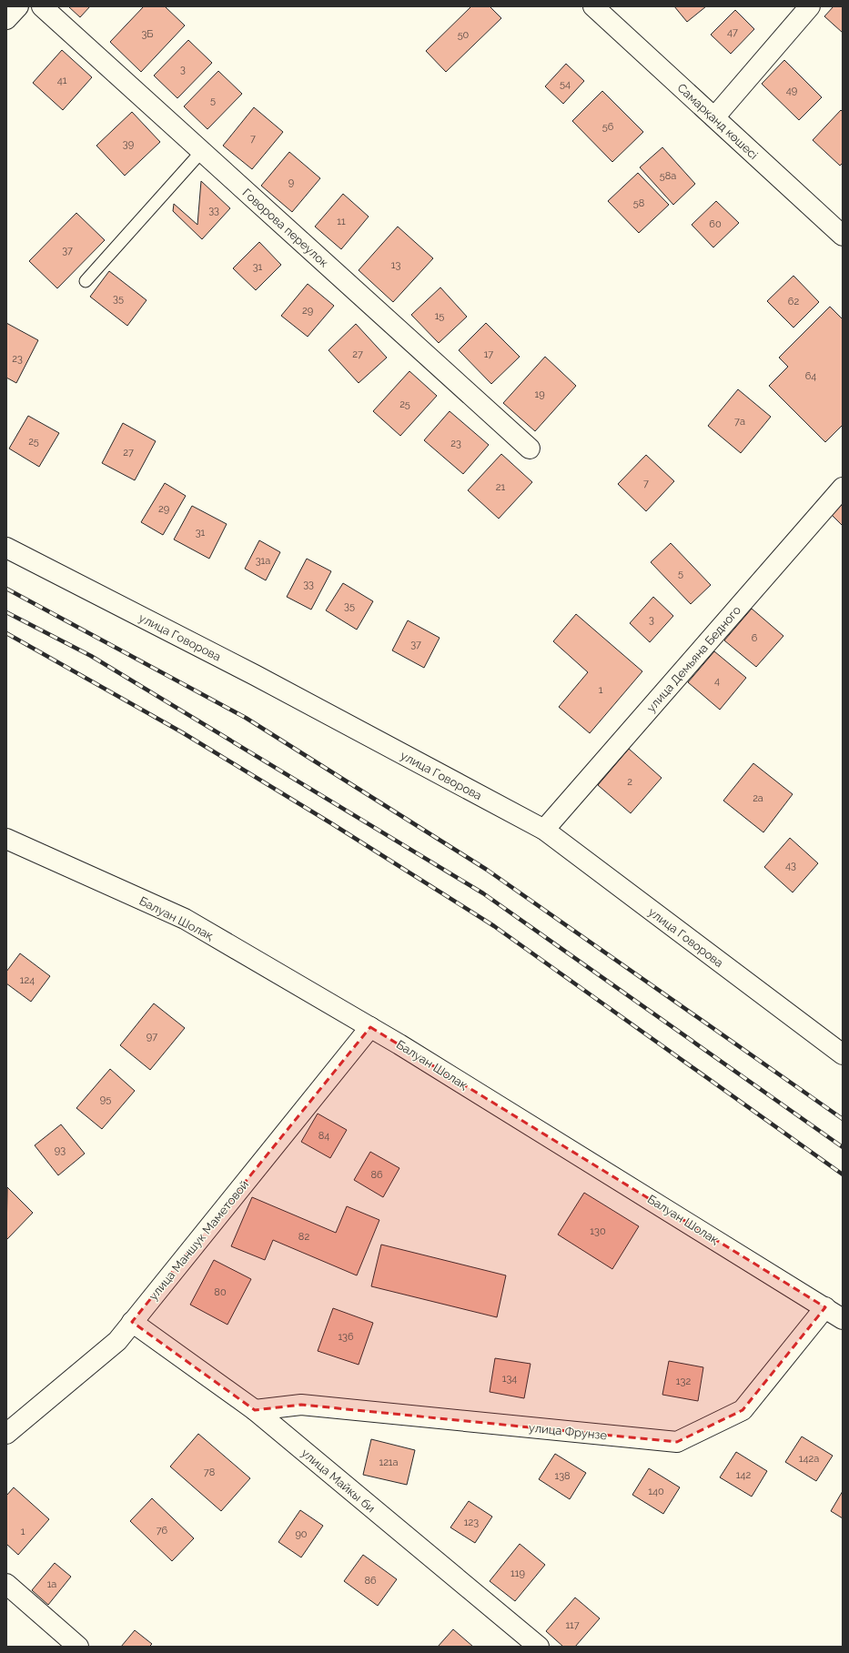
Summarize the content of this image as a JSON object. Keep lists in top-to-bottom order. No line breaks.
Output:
{"streets":{"street":["Самарқанд көшесі","Говорова переулок","улица Говорова","улица Демьяна Бедного","Балуан Шолақ","улица Маншук Маметовой","улица Фрунзе","улица Майкы би"]},"crossings":[["улица Говорова","улица Демьяна Бедного"],["Балуан Шолақ","улица Маншук Маметовой"],["Балуан Шолақ","улица Фрунзе"],["улица Маншук Маметовой","улица Майкы би"],["улица Фрунзе","улица Майкы би"]],"house_numbers":["47","3Б","50","3","41","54","49","5","56","7","39","58а","9","58","33","11","60","37","13","31","35","62","29","15","27","17","23","64","19","25","7а","25","23","27","7","21","29","31","31а","5","33","35","3","6","37","4","1","2","2а","43","124","97","95","84","93","86","130","82","80","136","134","132","142а","121а","78","142","138","140","123","76","1","90","119","86","1а","117"]}
